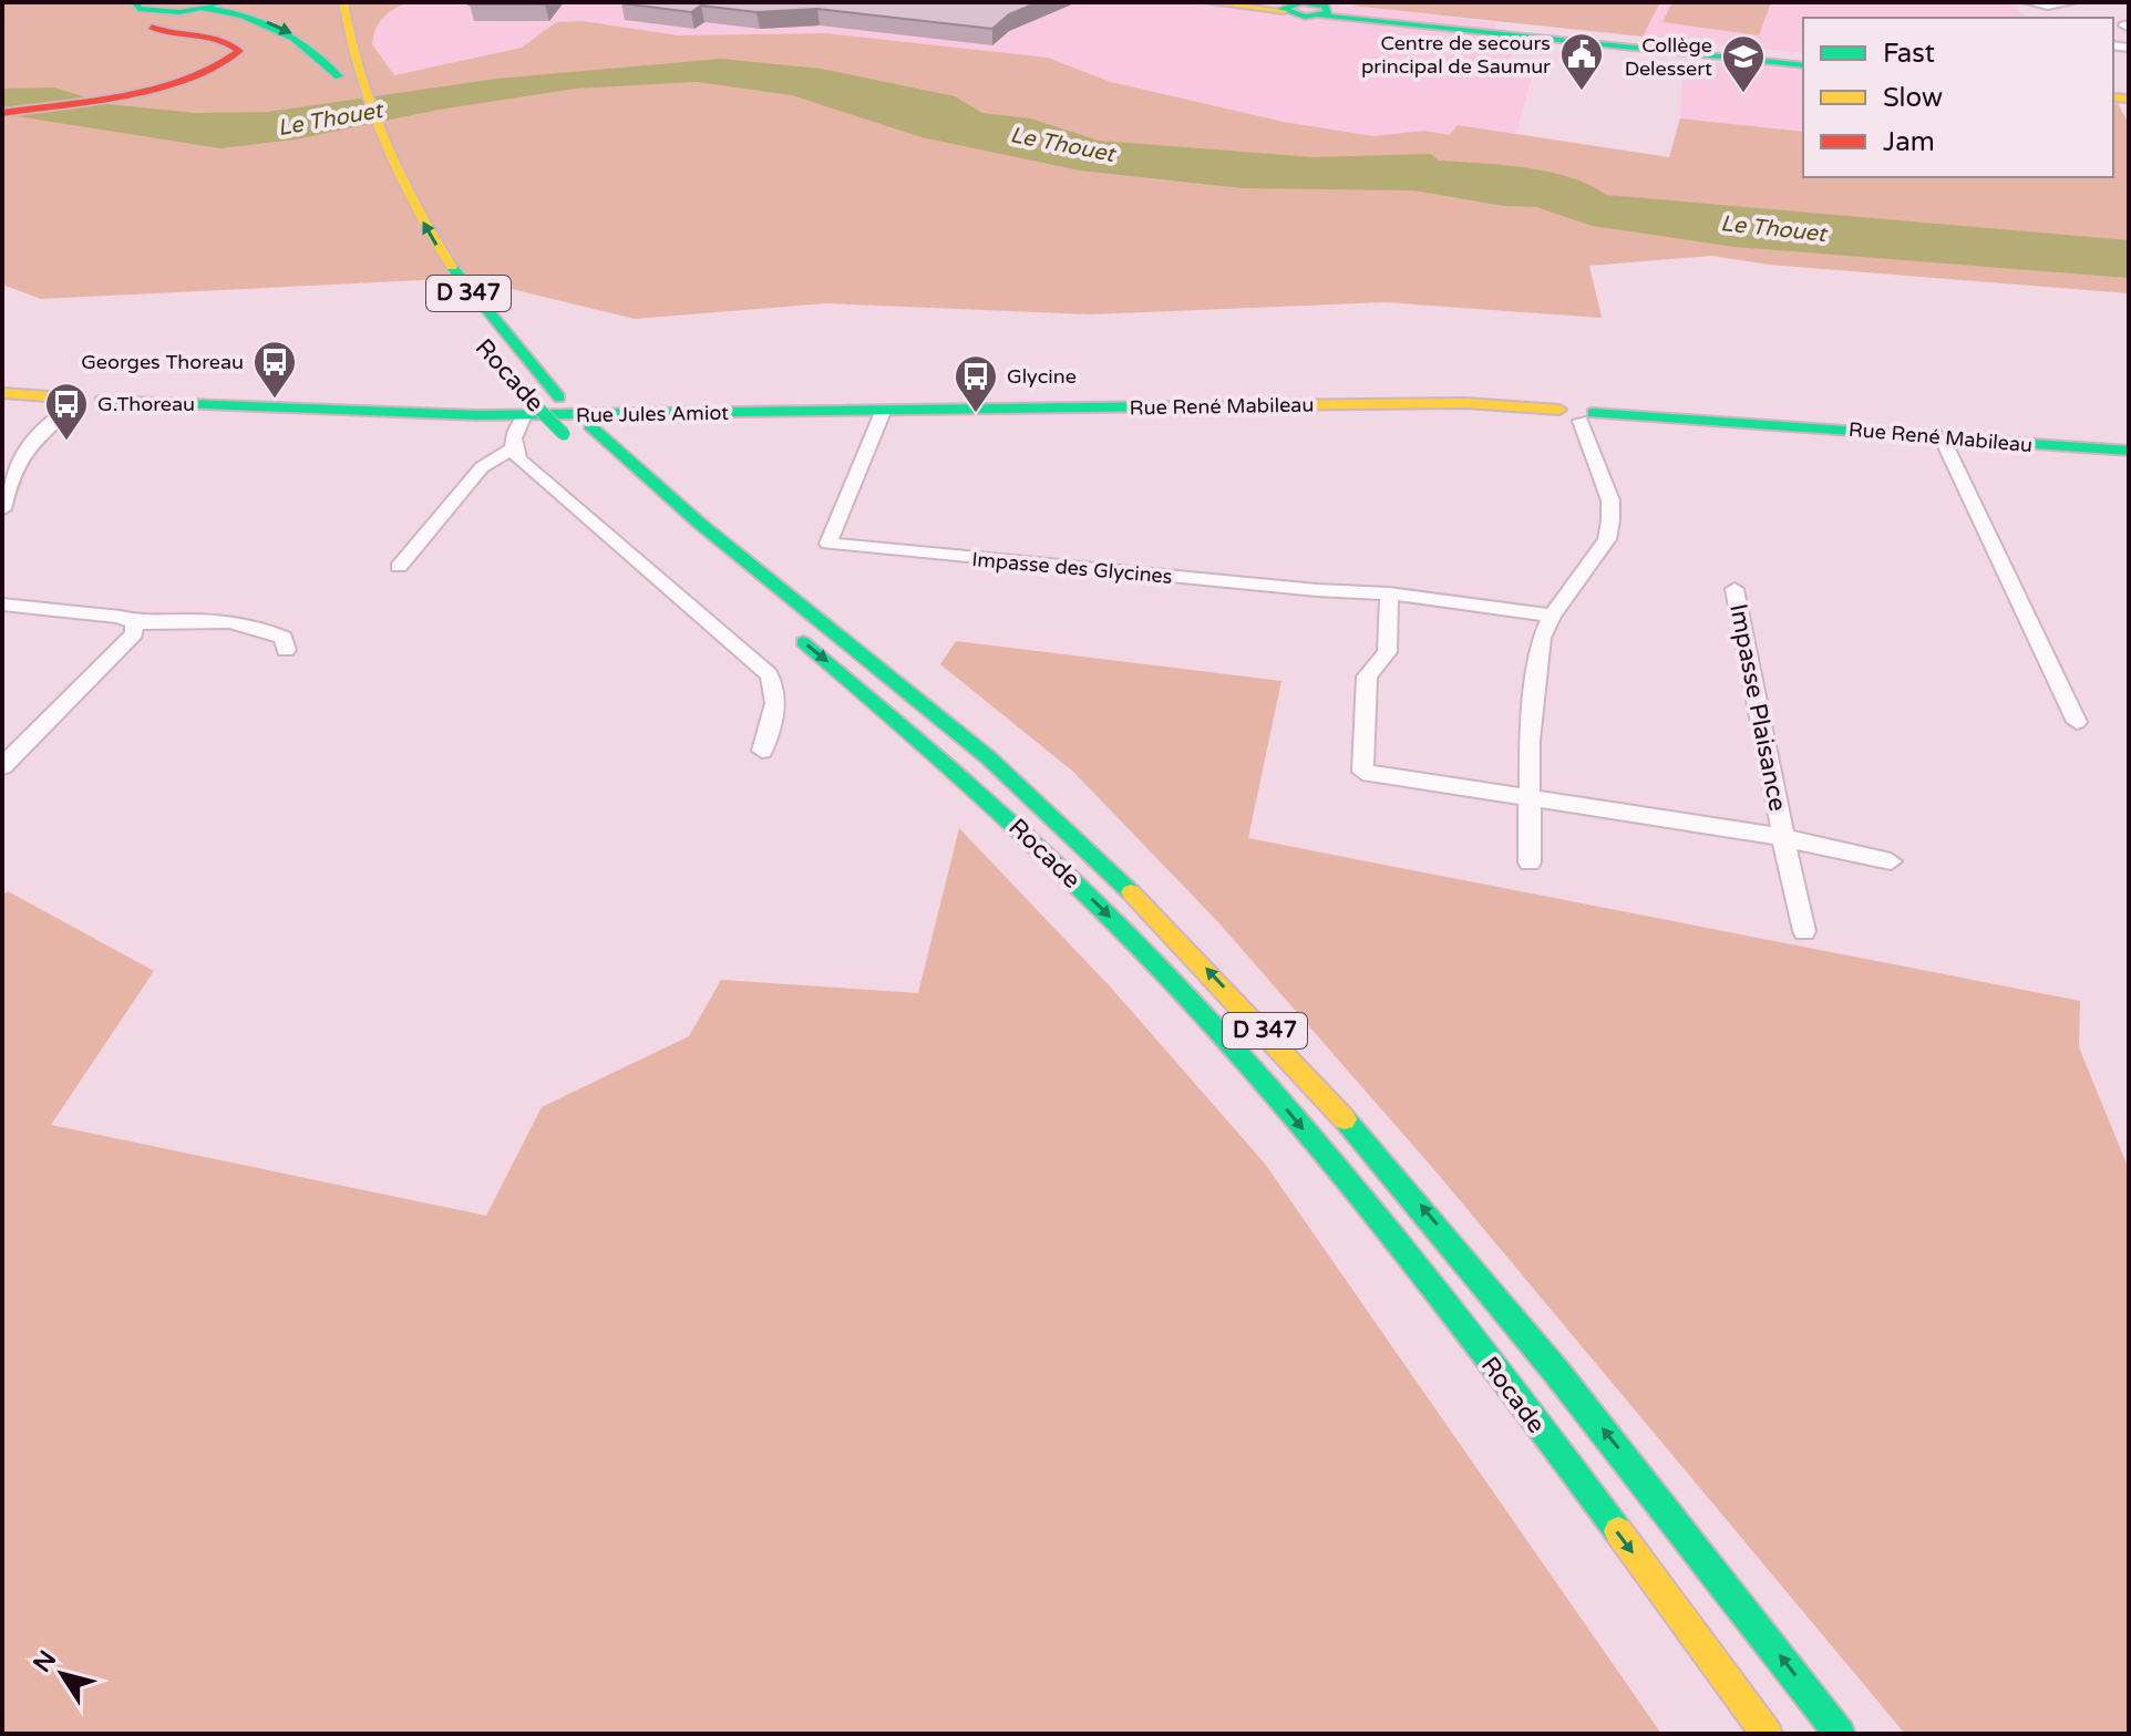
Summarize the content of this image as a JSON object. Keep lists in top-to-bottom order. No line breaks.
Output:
{"streets":{"main road":["D 347","Rocade","Rue René Mabileau","Rue Jules Amiot"],"street":["Impasse des Glycines","Impasse Plaisance"]},"crossings":[["Rocade","Rue Jules Amiot"],["Rue René Mabileau","Rue Jules Amiot"],["Rue René Mabileau","Impasse des Glycines"],["Rue Jules Amiot","Impasse des Glycines"],["Impasse des Glycines","Impasse Plaisance"]],"water":["Le Thouet"],"places":{"public building":["Centre de secours principal de Saumur"],"school or university":["Collège Delessert"],"bus stop":["Georges Thoreau","Glycine","G.Thoreau"]},"legend":["Fast","Slow","Jam"],"north":"top left"}
